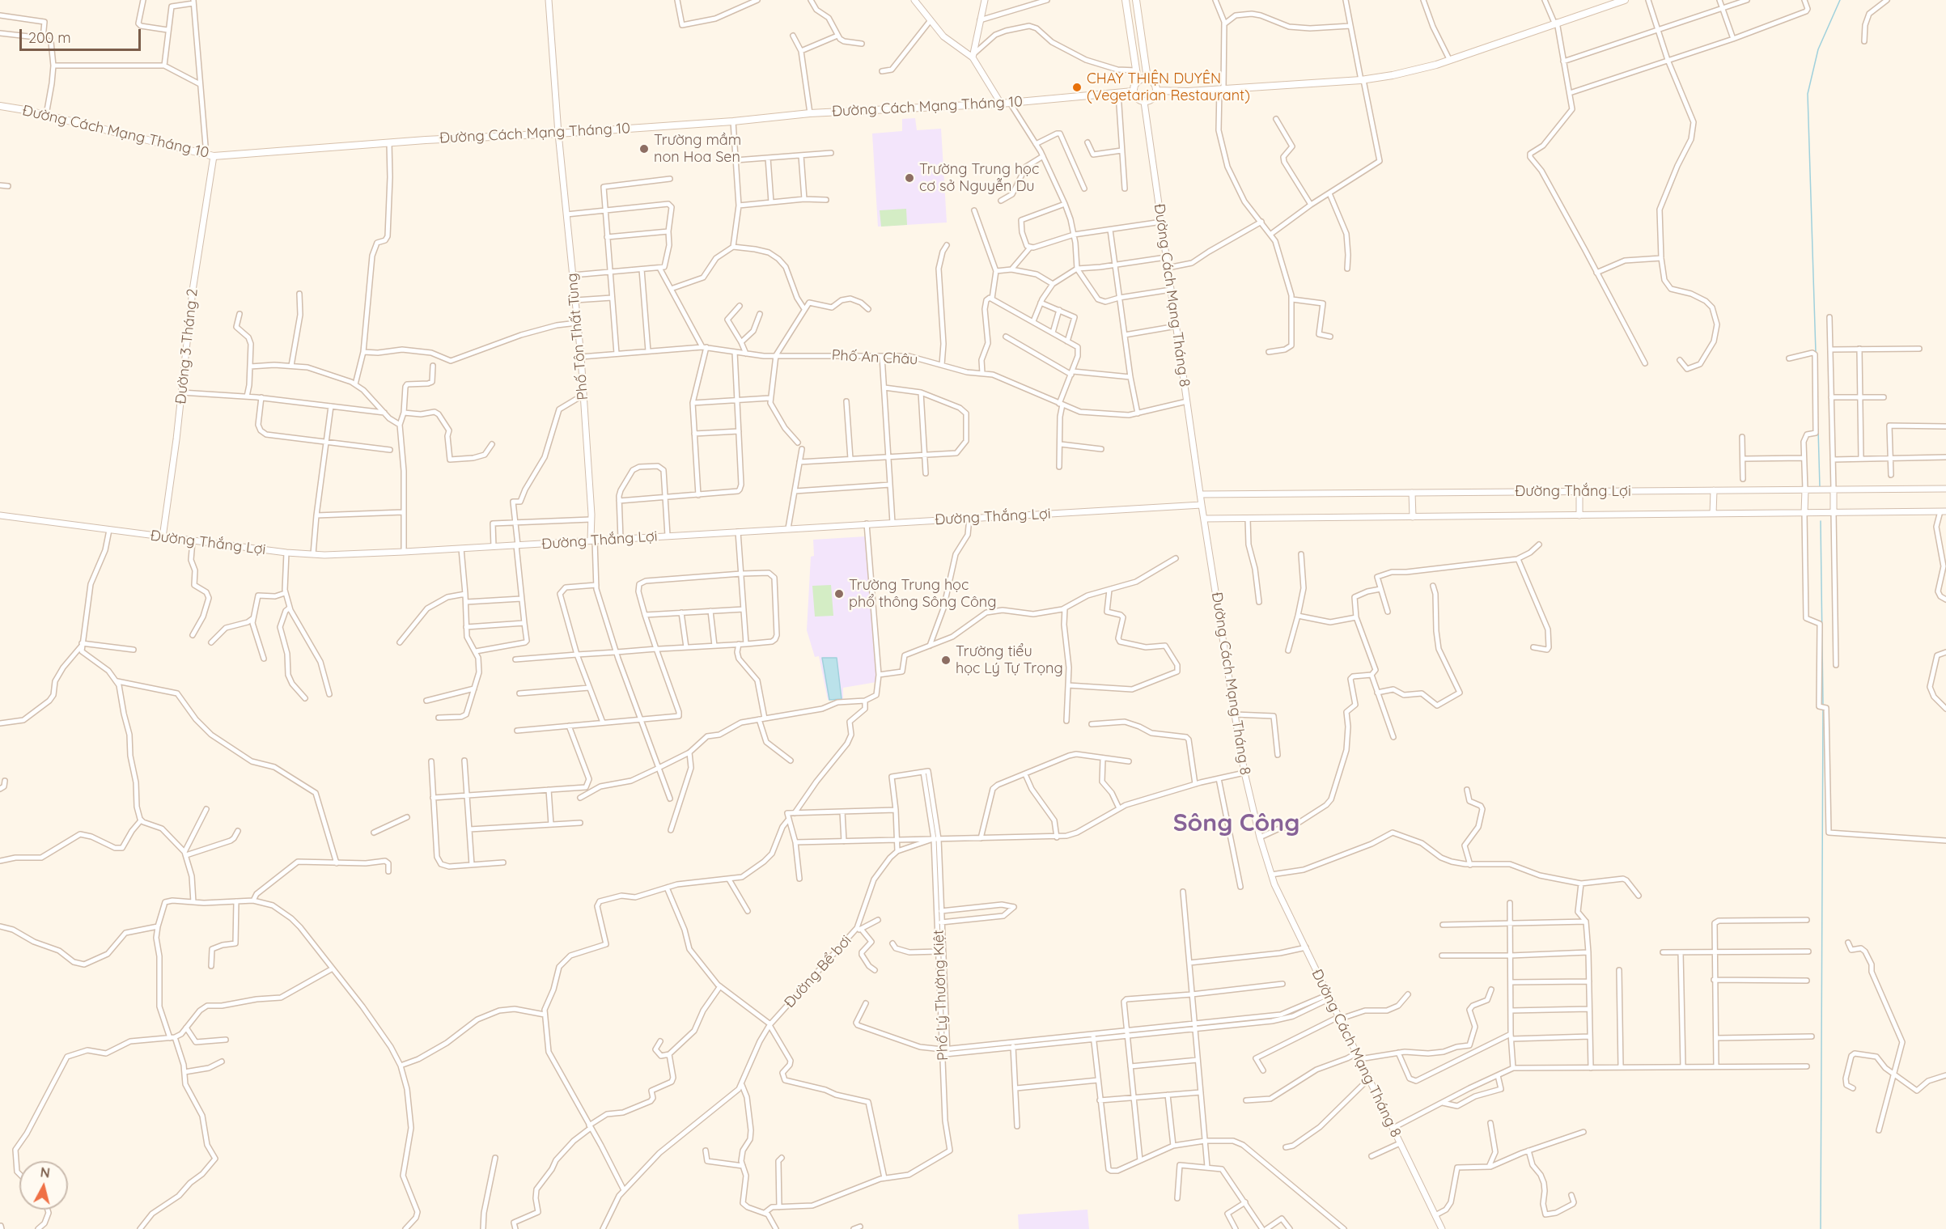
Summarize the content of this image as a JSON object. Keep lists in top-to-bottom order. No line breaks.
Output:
{"streets":{"main road":["Đường Cách Mạng Tháng 10"],"street":["Đường Cách Mạng Tháng 8","Phố Tôn Thất Tùng","Đường 3 Tháng 2","Phố An Châu","Đường Thắng Lợi","Đường Bể bơi","Phố Lý Thường Kiệt"]},"crossings":[["Đường Cách Mạng Tháng 10","Đường Cách Mạng Tháng 8"],["Đường Cách Mạng Tháng 10","Phố Tôn Thất Tùng"],["Đường Cách Mạng Tháng 10","Đường 3 Tháng 2"],["Đường Cách Mạng Tháng 8","Phố An Châu"],["Đường Cách Mạng Tháng 8","Đường Thắng Lợi"],["Phố Tôn Thất Tùng","Phố An Châu"],["Phố Tôn Thất Tùng","Đường Thắng Lợi"],["Đường 3 Tháng 2","Đường Thắng Lợi"]],"districts":["Sông Công"],"places":["CHAY THIỆN DUYÊN (Vegetarian Restaurant)","Trường mầm non Hoa Sen","Trường Trung học cơ sở Nguyễn Du","Trường Trung học phổ thông Sông Công","Trường tiểu học Lý Tự Trọng"],"scale_bar":"200 m","north":"top"}
